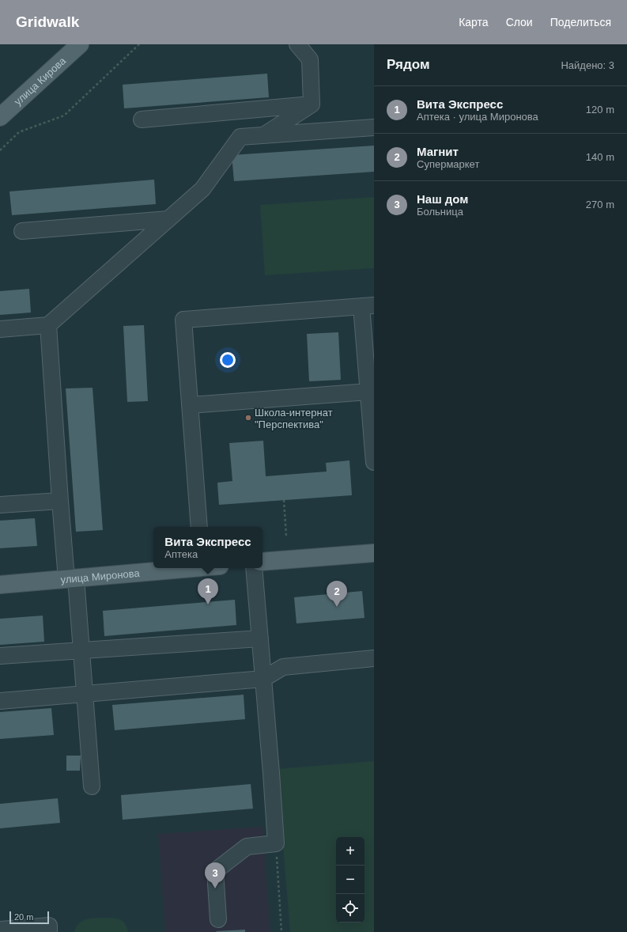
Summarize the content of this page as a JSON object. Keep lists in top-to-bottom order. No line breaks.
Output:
{"streets":{"main road":["улица Кирова","улица Миронова"]},"places":["Школа-интернат \"Перспектива\""],"scale_bar":"20 m","page":{"header":"Gridwalk","nav":["Карта","Слои","Поделиться"],"heading":["Рядом","Найдено: 3"],"list":[{"mark":"1","name":"Вита Экспресс","note":"Аптека · улица Миронова","value":"120 m"},{"mark":"2","name":"Магнит","note":"Супермаркет","value":"140 m"},{"mark":"3","name":"Наш дом","note":"Больница","value":"270 m"}],"popup":["Вита Экспресс","Аптека"],"pins":["1","2","3"],"map_buttons":["+","−"],"scale":"20 m"}}
